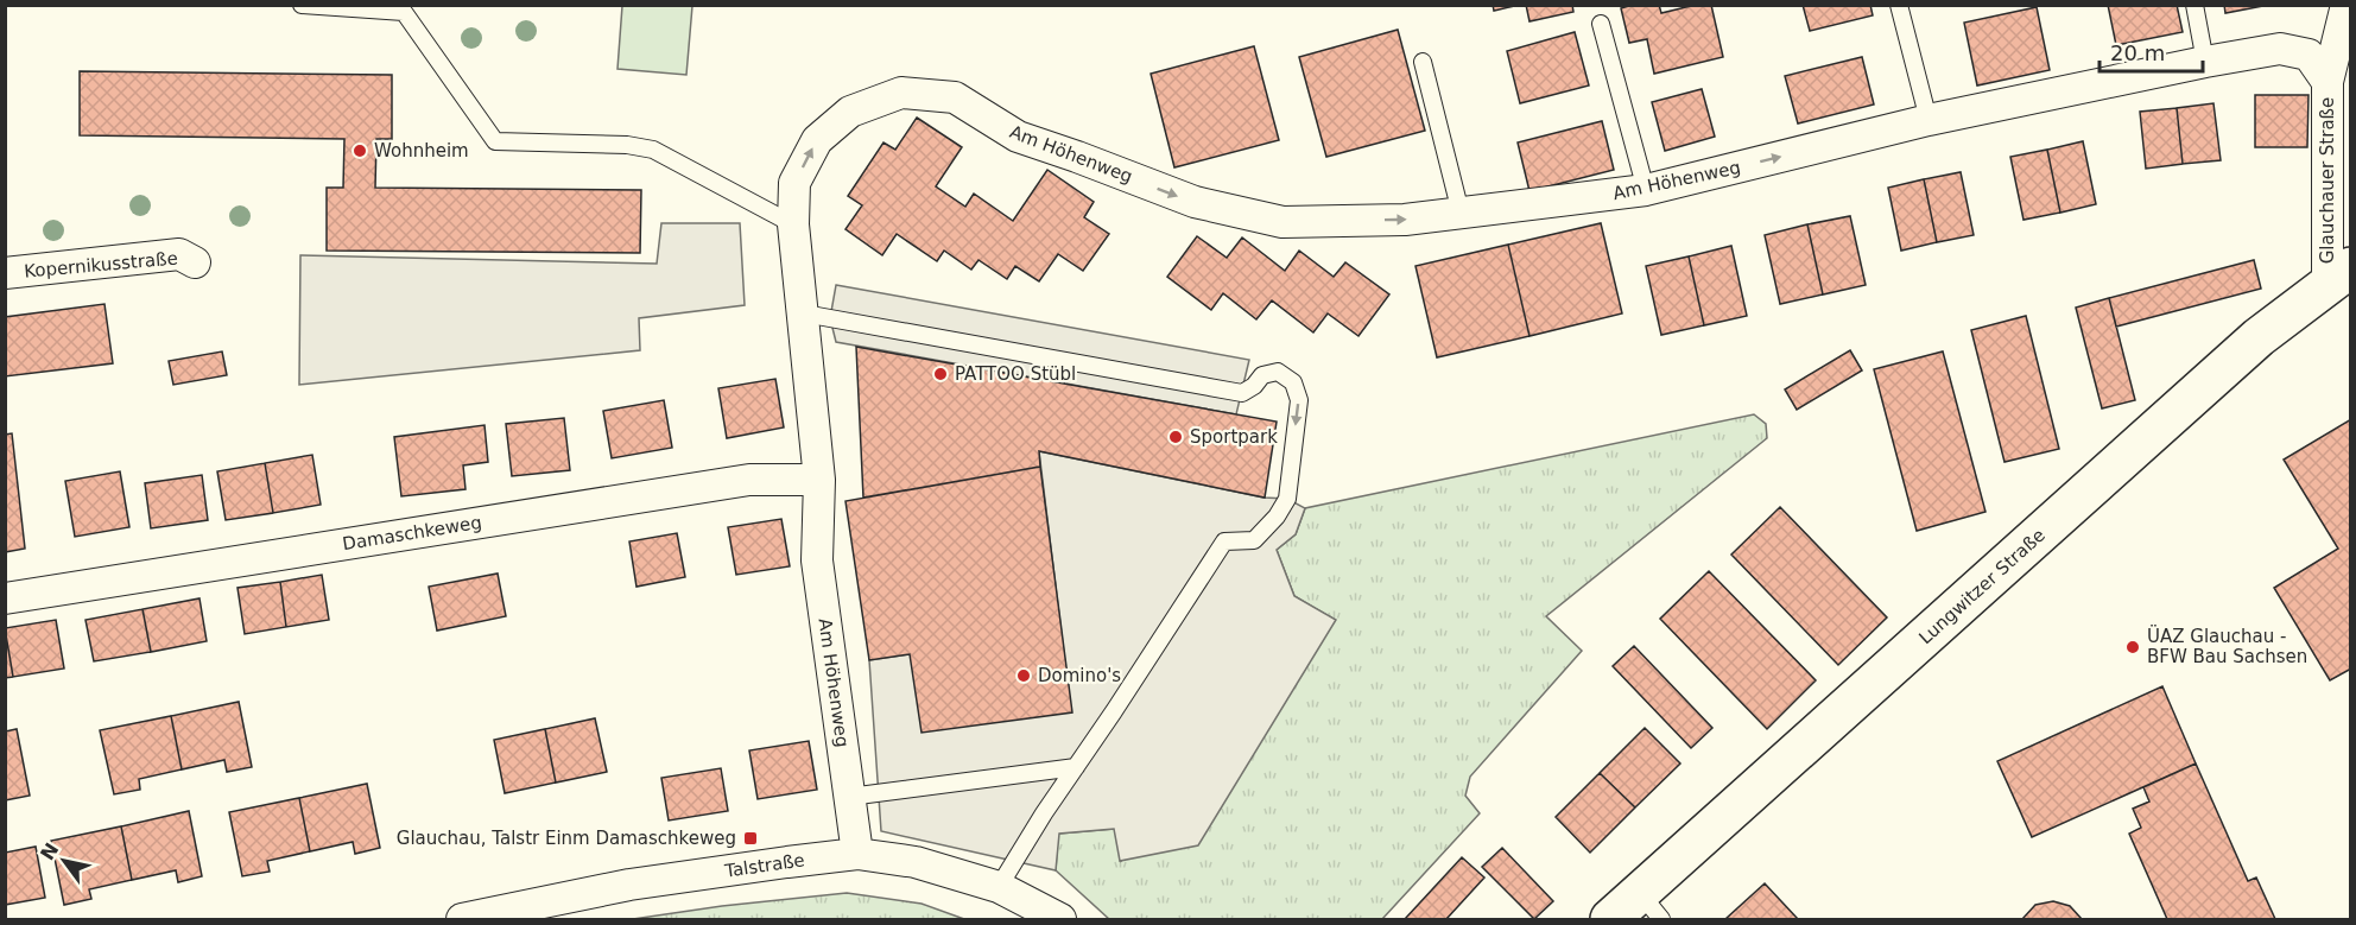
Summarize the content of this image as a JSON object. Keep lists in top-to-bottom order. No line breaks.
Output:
{"streets":{"street":["Am Höhenweg","Glauchauer Straße","Kopernikusstraße","Damaschkeweg","Lungwitzer Straße","Talstraße"]},"crossings":[["Am Höhenweg","Glauchauer Straße"],["Am Höhenweg","Damaschkeweg"],["Am Höhenweg","Talstraße"],["Glauchauer Straße","Lungwitzer Straße"]],"one_way":["Am Höhenweg"],"places":{"other":["Wohnheim","PATTOO Stübl","Sportpark","ÜAZ Glauchau - BFW Bau Sachsen","Domino's"],"transit":["Glauchau, Talstr Einm Damaschkeweg"]},"scale_bar":"20 m","north":"top left"}
